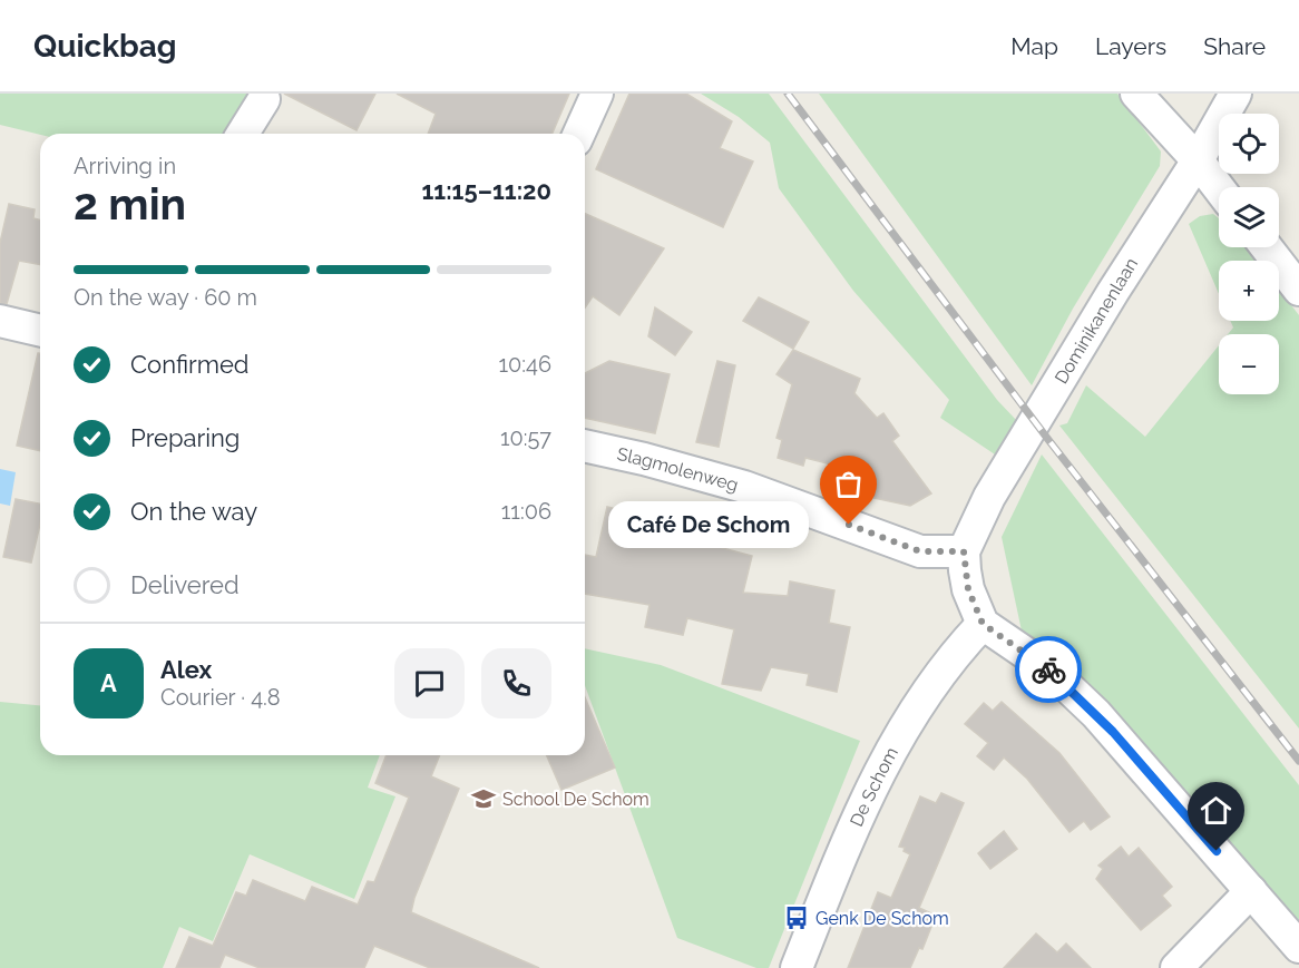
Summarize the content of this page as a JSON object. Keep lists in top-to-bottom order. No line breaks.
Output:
{"streets":{"street":["Dominikanenlaan","Slagmolenweg","De Schom"]},"crossings":[["Dominikanenlaan","Slagmolenweg"]],"places":{"other":["Café De Schom"],"school or university":["School De Schom"],"bus stop":["Genk De Schom"]},"page":{"header":"Quickbag","nav":["Map","Layers","Share"],"map_buttons":["+","−"],"heading":["2 min","Arriving in","11:15–11:20"],"panel":["Alex","Courier · 4.8"],"bar":"On the way · 60 m","list":[["Confirmed","10:46"],["Preparing","10:57"],["On the way","11:06"],"Delivered"],"bubble":"Café De Schom","round":"A"}}
